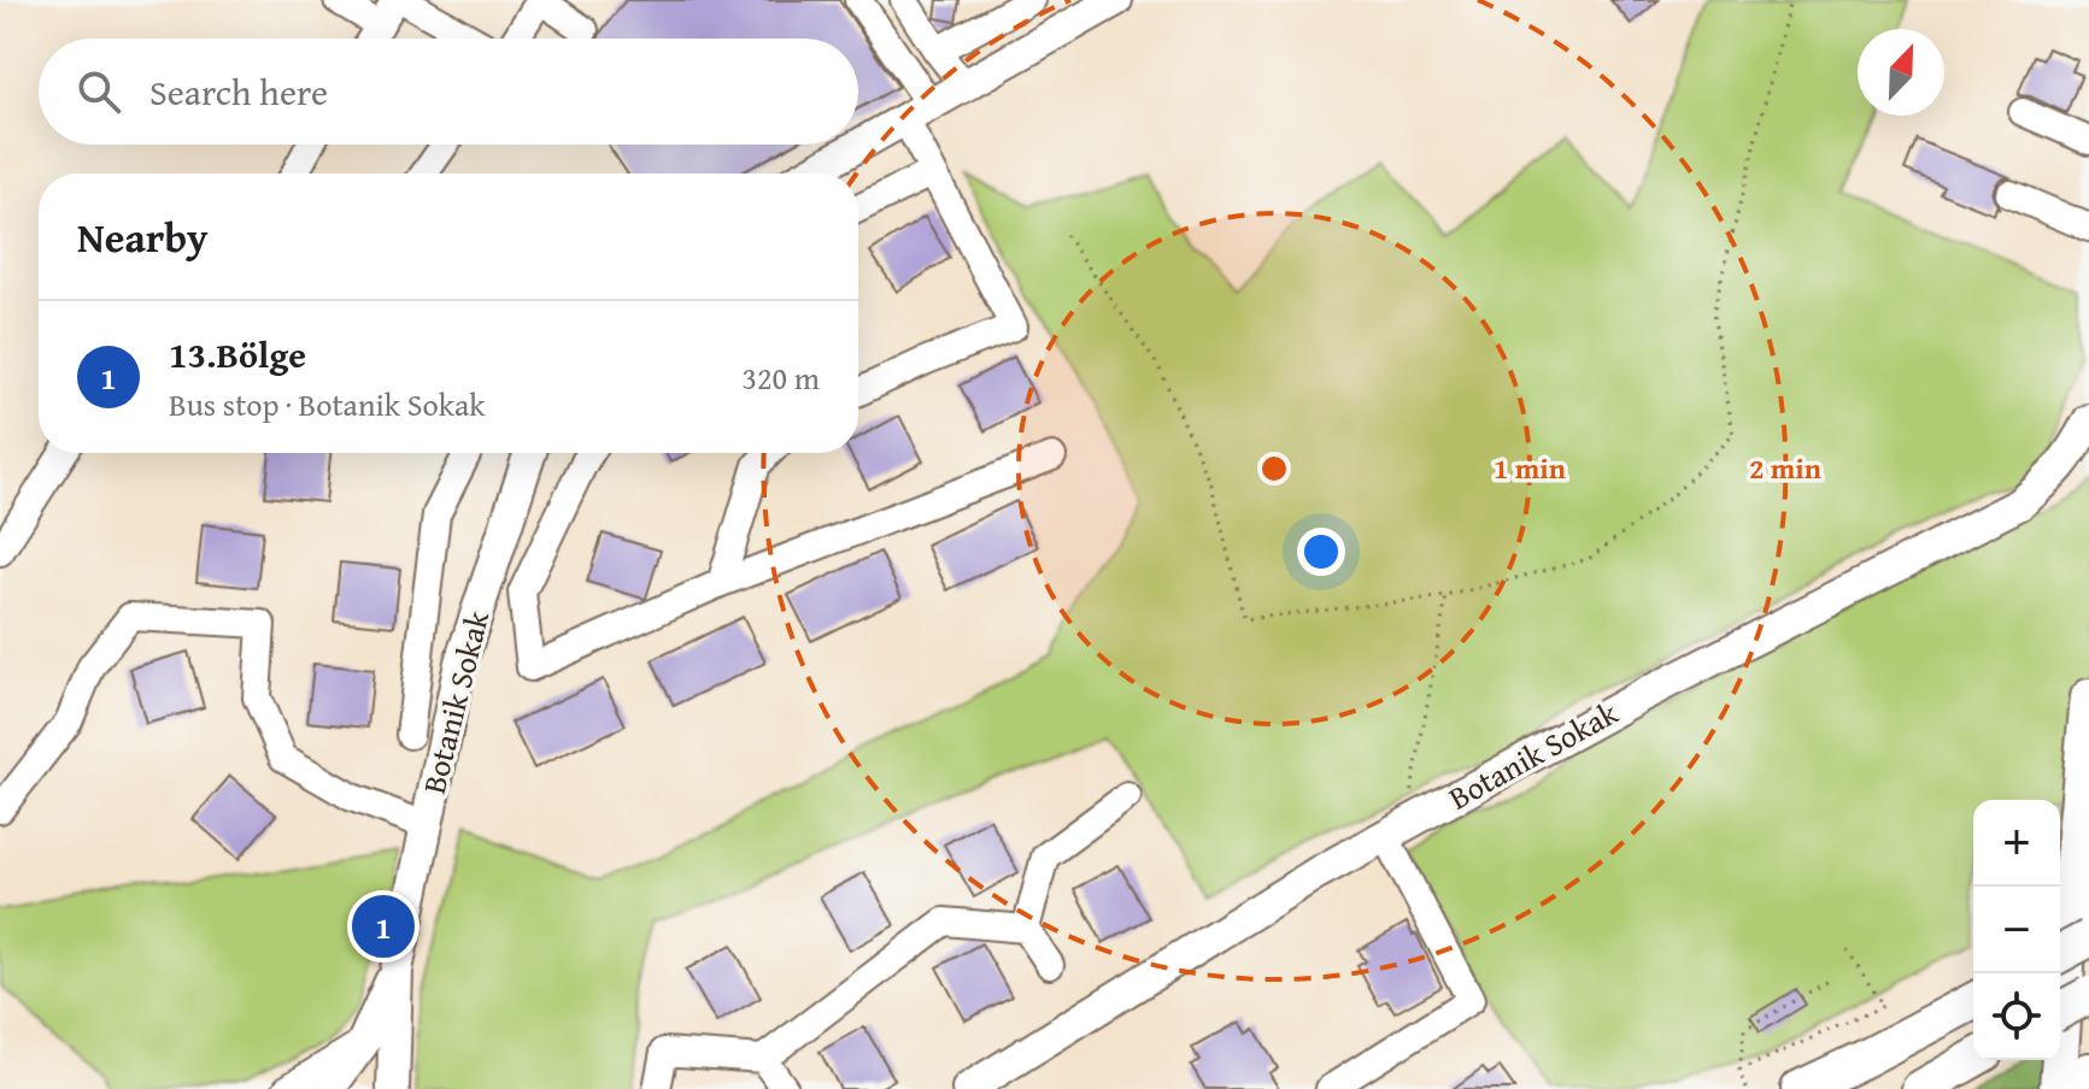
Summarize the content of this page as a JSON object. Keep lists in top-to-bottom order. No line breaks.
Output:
{"streets":{"main road":["Botanik Sokak"]},"north":"top right","page":{"search":"Search here","heading":"Nearby","list":[{"mark":"1","name":"13.Bölge","note":"Bus stop · Botanik Sokak","value":"320 m"}],"map_buttons":["+","−"],"pins":"1"},"rings":["1 min","2 min"]}
